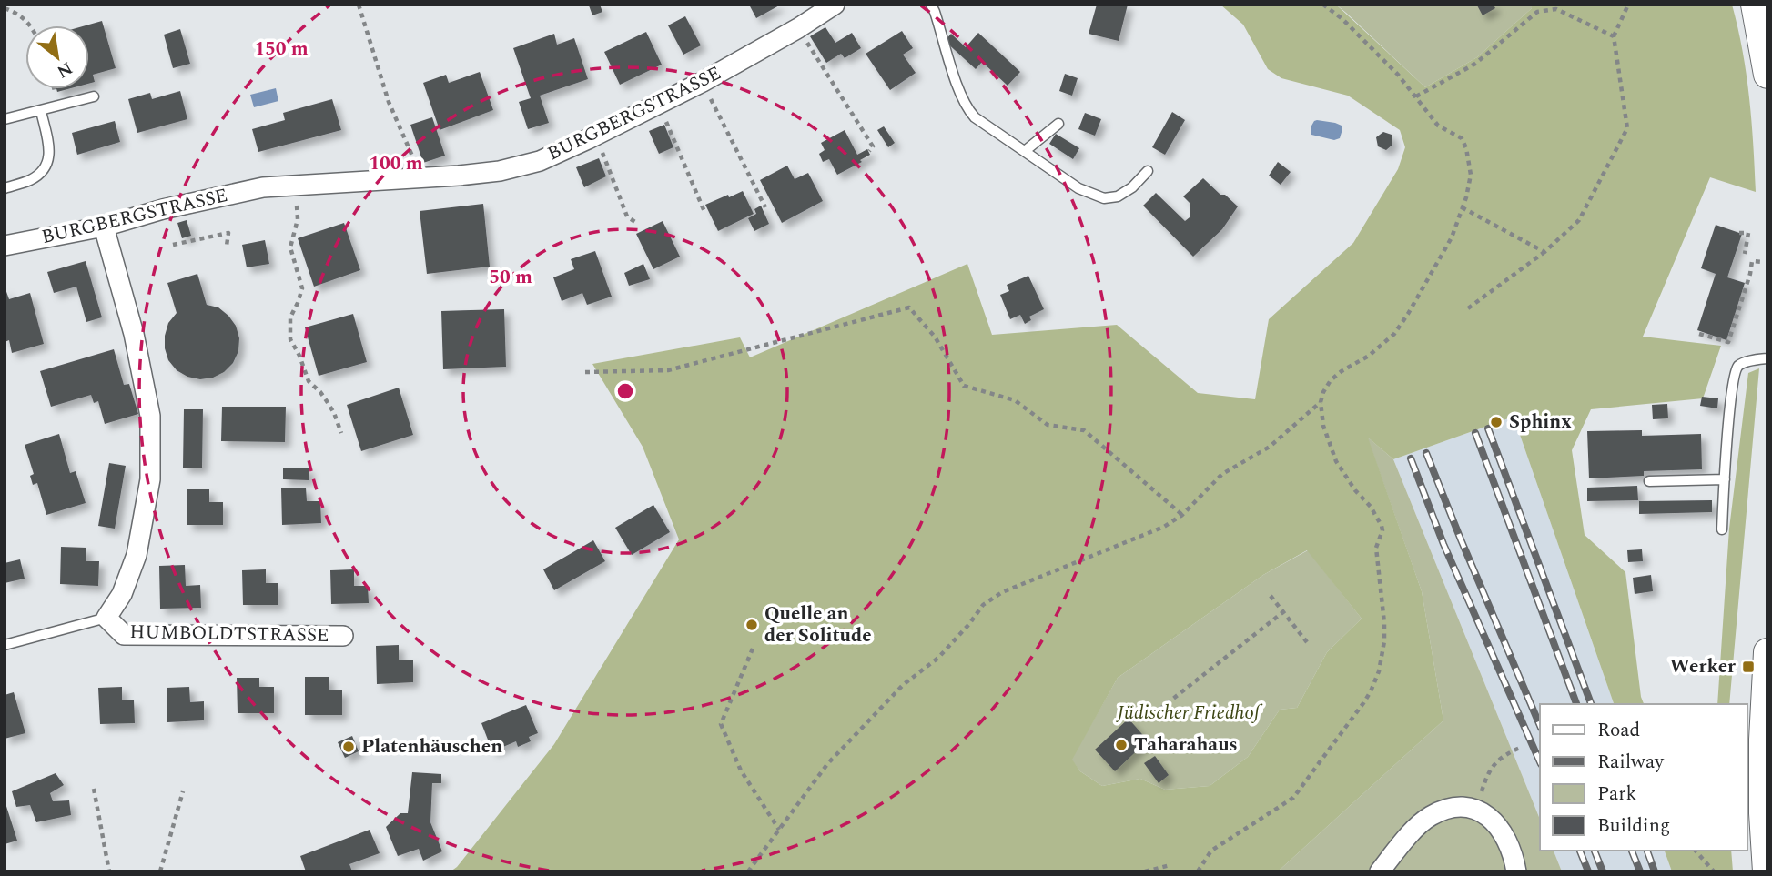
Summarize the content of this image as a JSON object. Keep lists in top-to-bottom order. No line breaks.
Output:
{"streets":{"street":["BURGBERGSTRASSE","HUMBOLDTSTRASSE"]},"crossings":[["BURGBERGSTRASSE","HUMBOLDTSTRASSE"]],"parks":["Jüdischer Friedhof"],"places":{"other":["Sphinx","Quelle an der Solitude","Taharahaus","Platenhäuschen"],"transit":["Werker"]},"legend":["Road","Railway","Park","Building"],"north":"bottom right","rings":["150 m","100 m","50 m"]}
